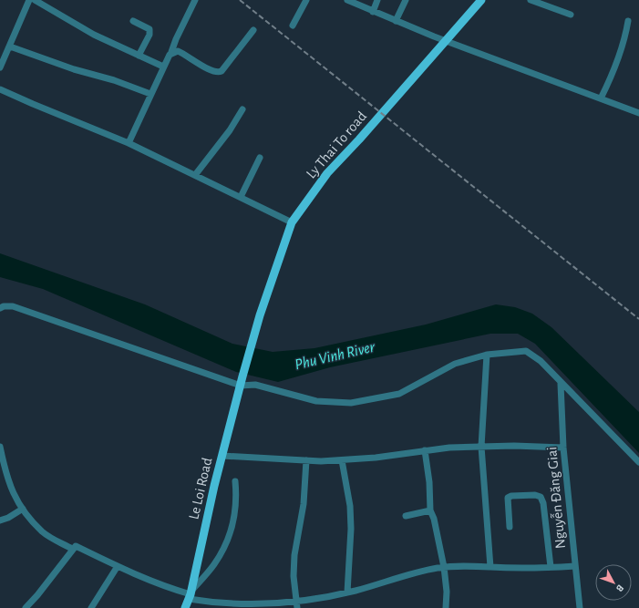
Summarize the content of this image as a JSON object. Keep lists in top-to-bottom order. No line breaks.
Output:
{"streets":{"main road":["Ly Thai To road","Le Loi Road"],"street":["Nguyễn Đăng Giai"]},"crossings":[["Ly Thai To road","Le Loi Road"]],"water":["Phu Vinh River"],"north":"bottom right"}
